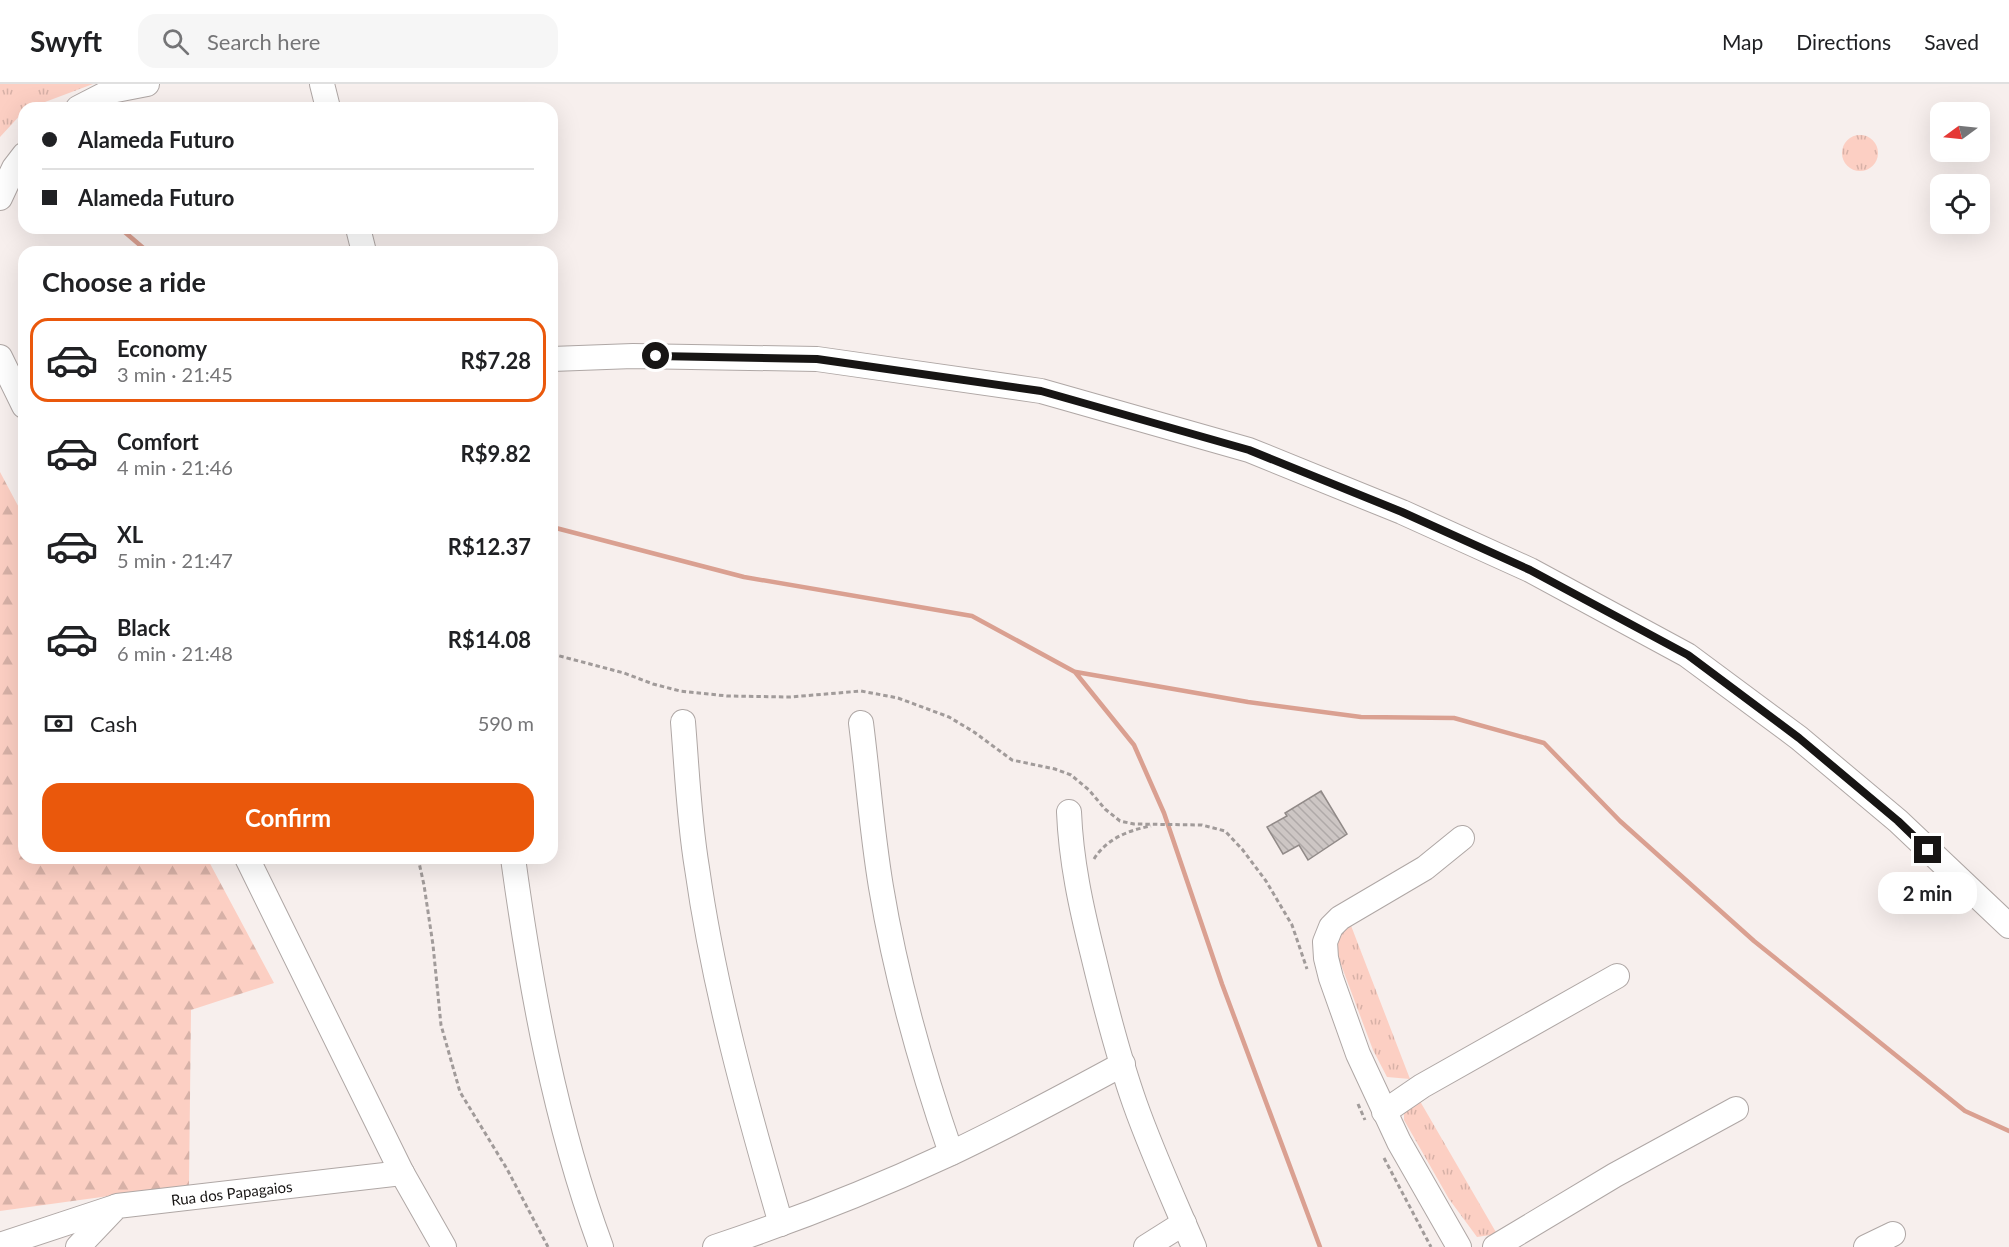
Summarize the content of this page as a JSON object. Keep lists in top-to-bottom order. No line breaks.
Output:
{"streets":{"street":["Rua dos Papagaios"]},"north":"left","page":{"header":"Swyft","search":"Search here","nav":["Map","Directions","Saved"],"banner":["Alameda Futuro","Alameda Futuro"],"heading":"Choose a ride","list":[{"name":"Economy","note":"3 min · 21:45","value":"R$7.28"},{"name":"Comfort","note":"4 min · 21:46","value":"R$9.82"},{"name":"XL","note":"5 min · 21:47","value":"R$12.37"},{"name":"Black","note":"6 min · 21:48","value":"R$14.08"}],"pay":["Cash","590 m"],"buttons":"Confirm","bubble":"2 min"}}
